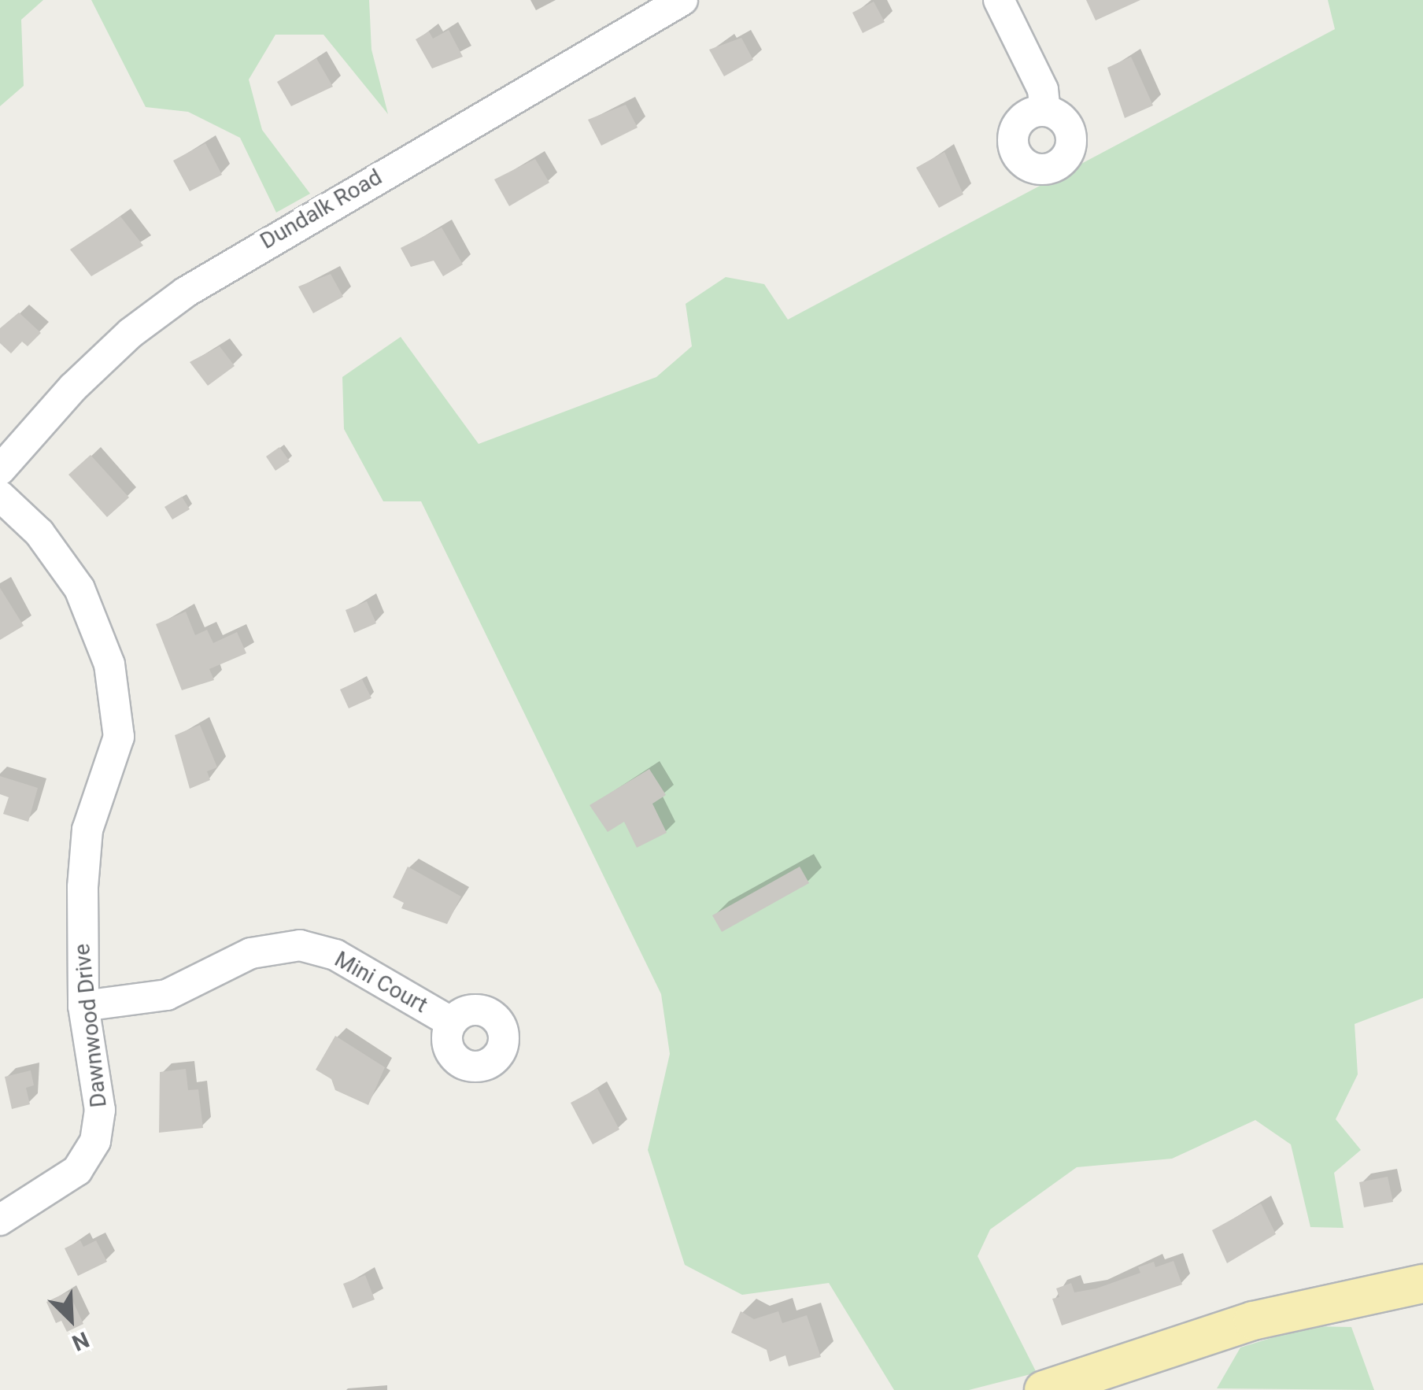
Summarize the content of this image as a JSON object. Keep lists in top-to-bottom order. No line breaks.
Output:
{"streets":{"street":["Dundalk Road","Mini Court","Dawnwood Drive"]},"crossings":[["Mini Court","Dawnwood Drive"]],"north":"bottom right"}
